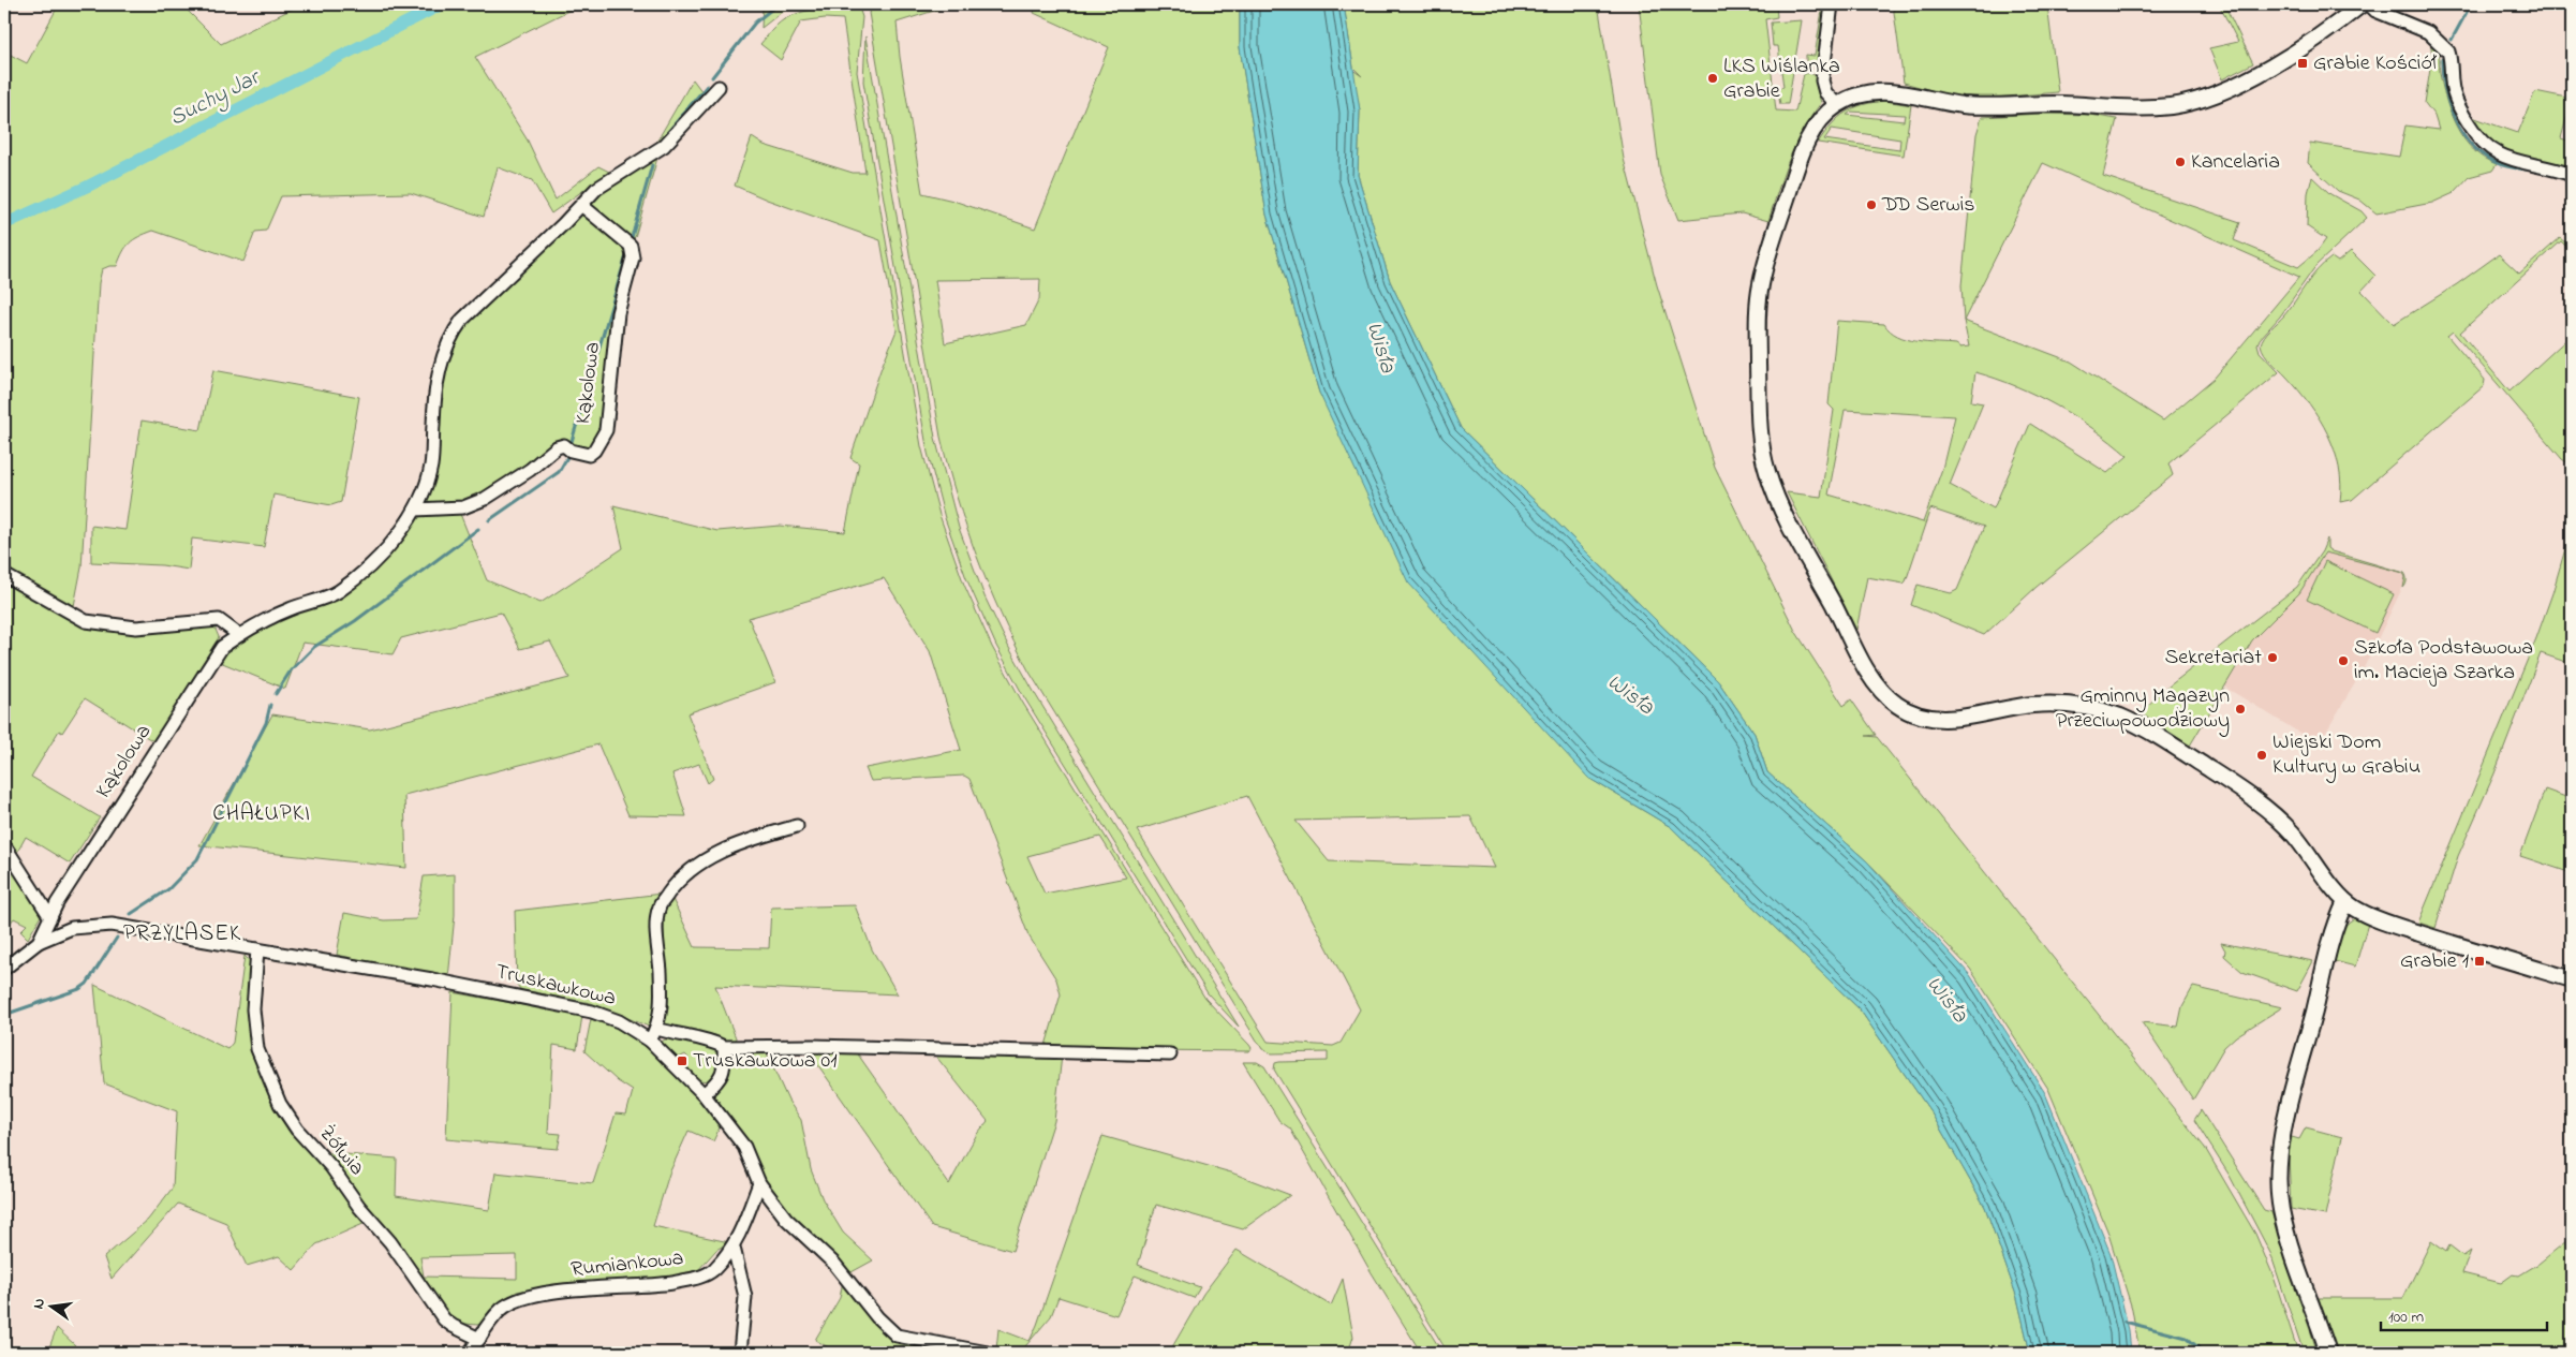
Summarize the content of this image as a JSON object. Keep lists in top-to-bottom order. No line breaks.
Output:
{"streets":{"street":["Kąkolowa","Truskawkowa","Żółwia","Rumiankowa"]},"crossings":[["Kąkolowa","Truskawkowa"],["Truskawkowa","Żółwia"],["Truskawkowa","Rumiankowa"],["Żółwia","Rumiankowa"]],"districts":["CHAŁUPKI","PRZYLASEK"],"water":["Suchy Jar","Wisła"],"places":{"transit":["Grabie Kościół","Grabie 1","Truskawkowa 01"],"other":["LKS Wiślanka Grabie","Kancelaria","DD Serwis","Sekretariat","Szkoła Podstawowa im. Macieja Szarka","Gminny Magazyn Przeciwpowodziowy","Wiejski Dom Kultury w Grabiu"]},"scale_bar":"100 m","north":"left"}
